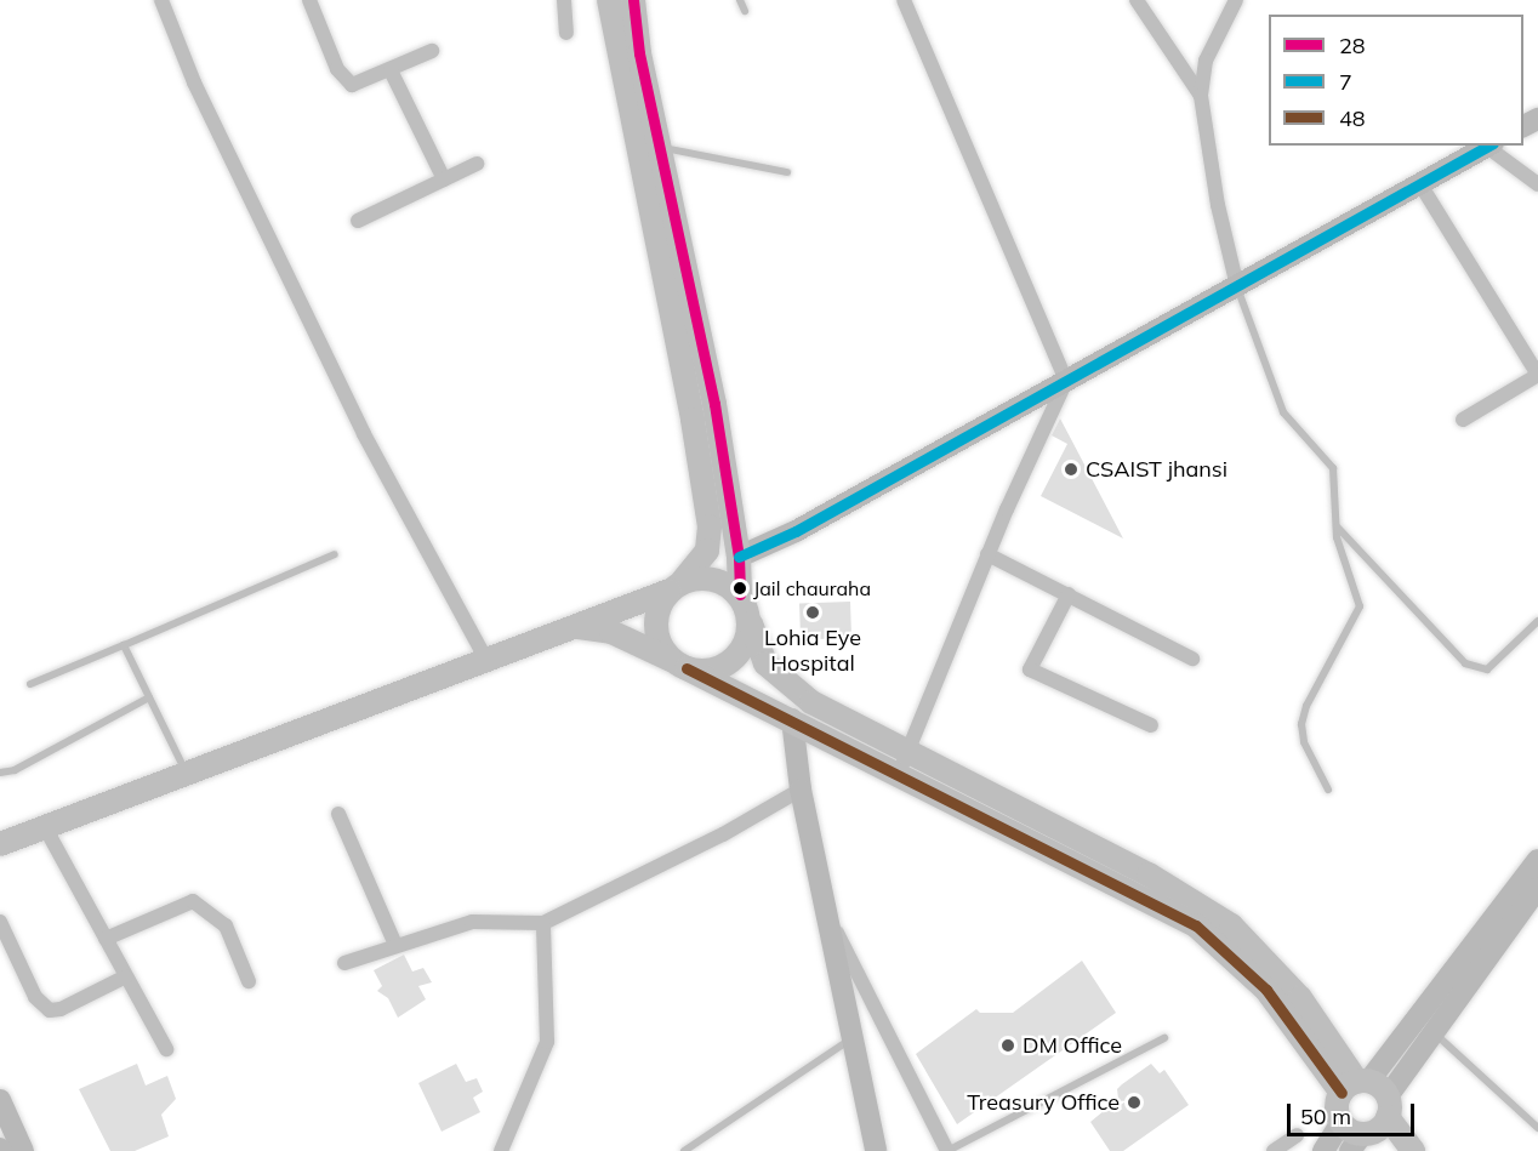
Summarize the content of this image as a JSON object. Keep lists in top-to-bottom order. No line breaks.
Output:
{"places":["CSAIST jhansi","Jail chauraha","Lohia Eye Hospital","DM Office","Treasury Office"],"lines":["transit line 28","transit line 7","transit line 48"],"legend":["28","7","48"],"scale_bar":"50 m"}
